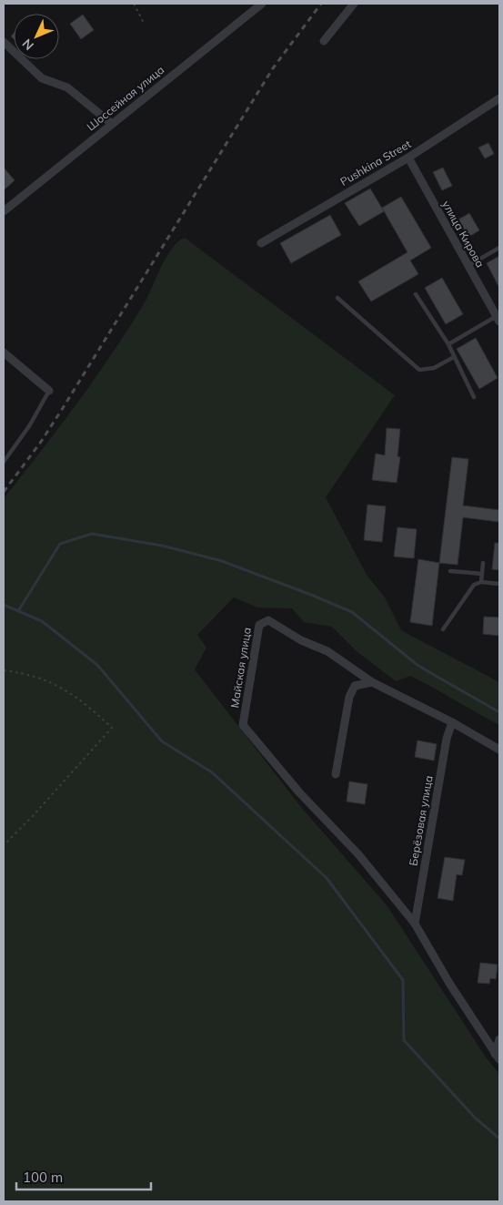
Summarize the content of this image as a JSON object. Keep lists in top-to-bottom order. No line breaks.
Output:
{"streets":{"street":["Шоссейная улица","Pushkina Street","улица Кирова","Майская улица","Берёзовая улица"]},"crossings":[["Pushkina Street","улица Кирова"],["Майская улица","Берёзовая улица"]],"scale_bar":"100 m","north":"bottom left"}
